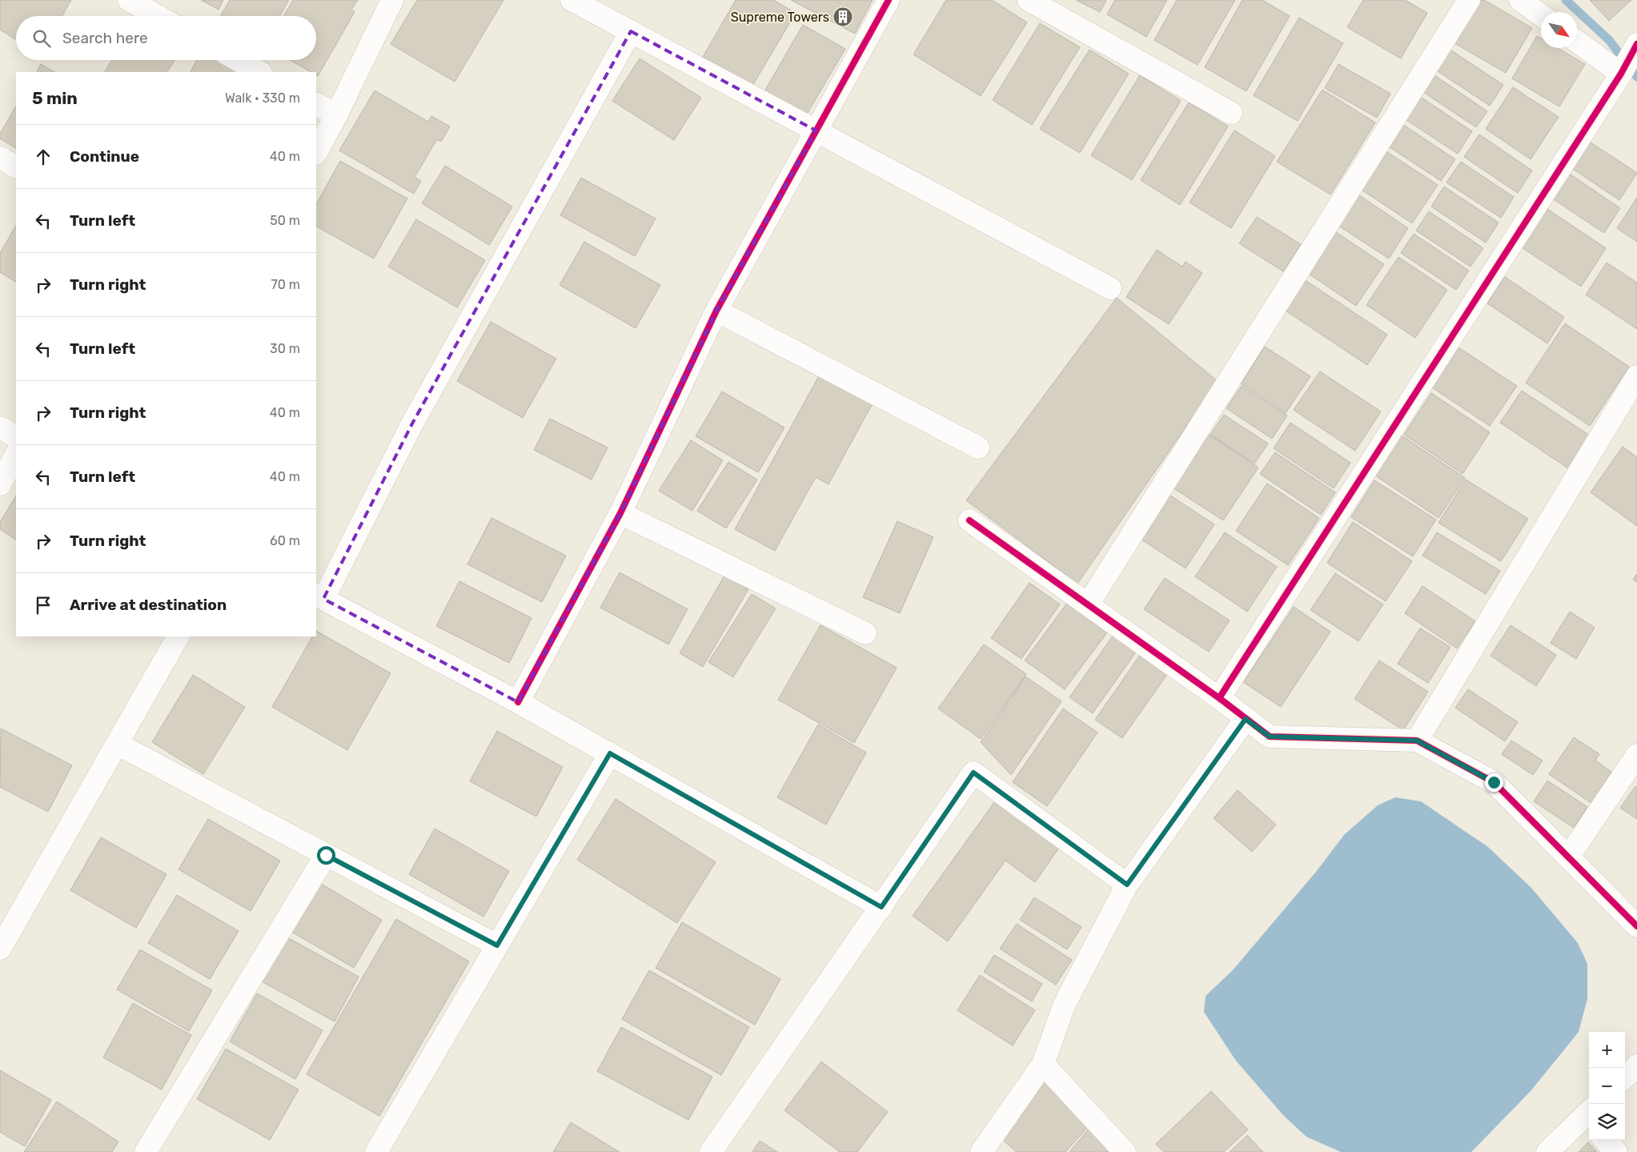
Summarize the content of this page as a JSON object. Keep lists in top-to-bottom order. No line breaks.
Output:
{"places":{"building":["Supreme Towers"]},"north":"bottom right","page":{"search":"Search here","heading":["5 min","Walk · 330 m"],"list":[["Continue","40 m"],["Turn left","50 m"],["Turn right","70 m"],["Turn left","30 m"],["Turn right","40 m"],["Turn left","40 m"],["Turn right","60 m"],"Arrive at destination"],"map_buttons":["+","−"]}}
